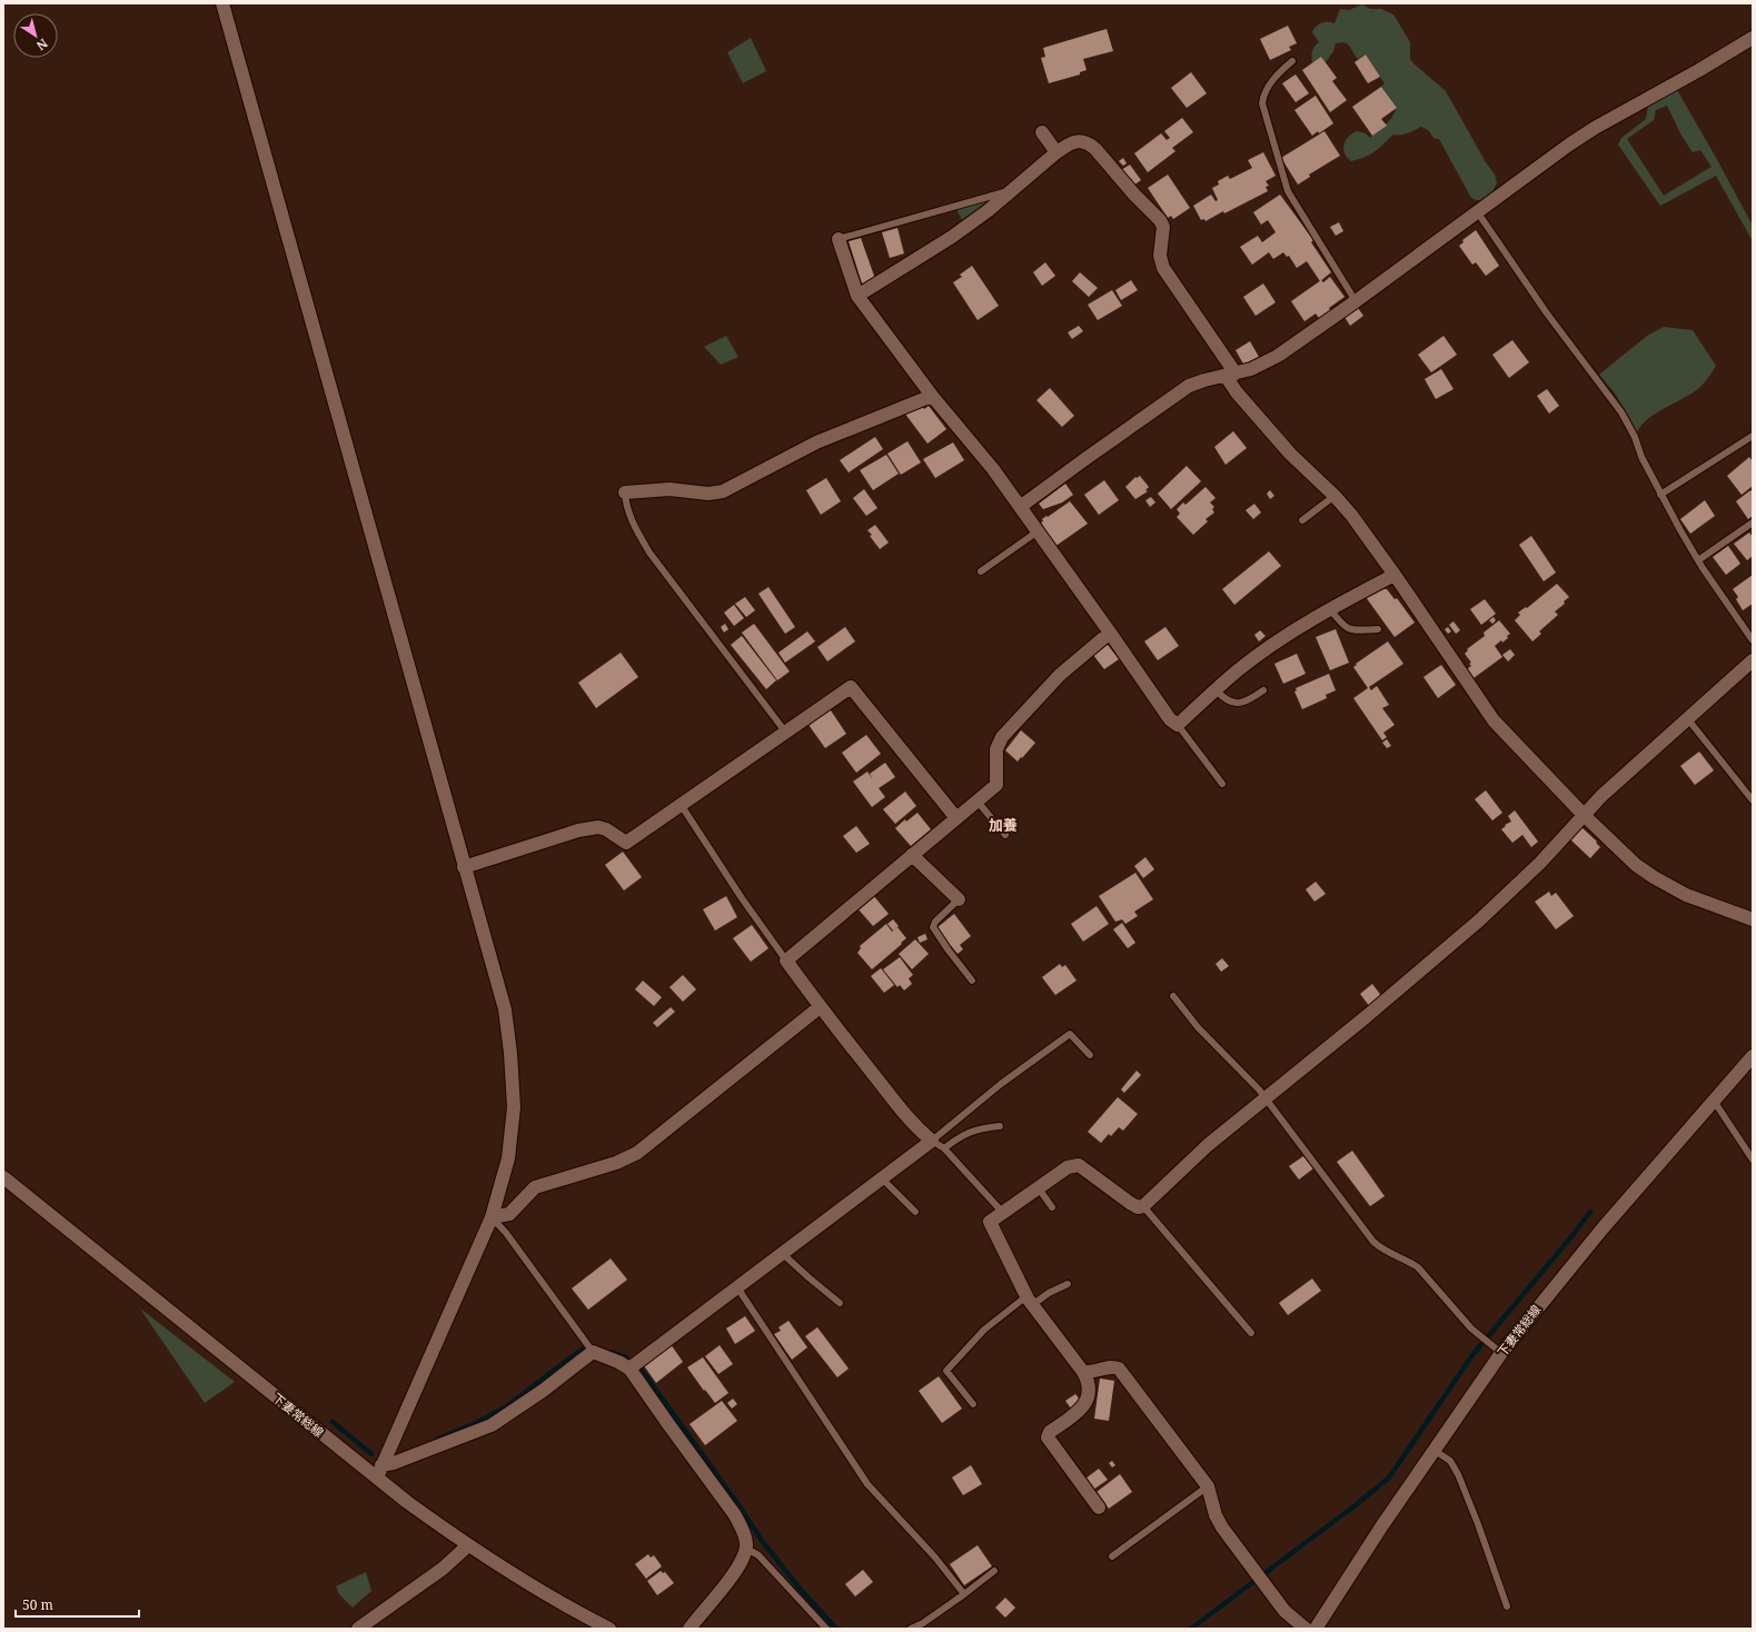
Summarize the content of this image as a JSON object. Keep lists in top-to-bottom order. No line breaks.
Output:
{"streets":{"street":["下妻常総線"]},"districts":["加養"],"scale_bar":"50 m","north":"bottom right"}
